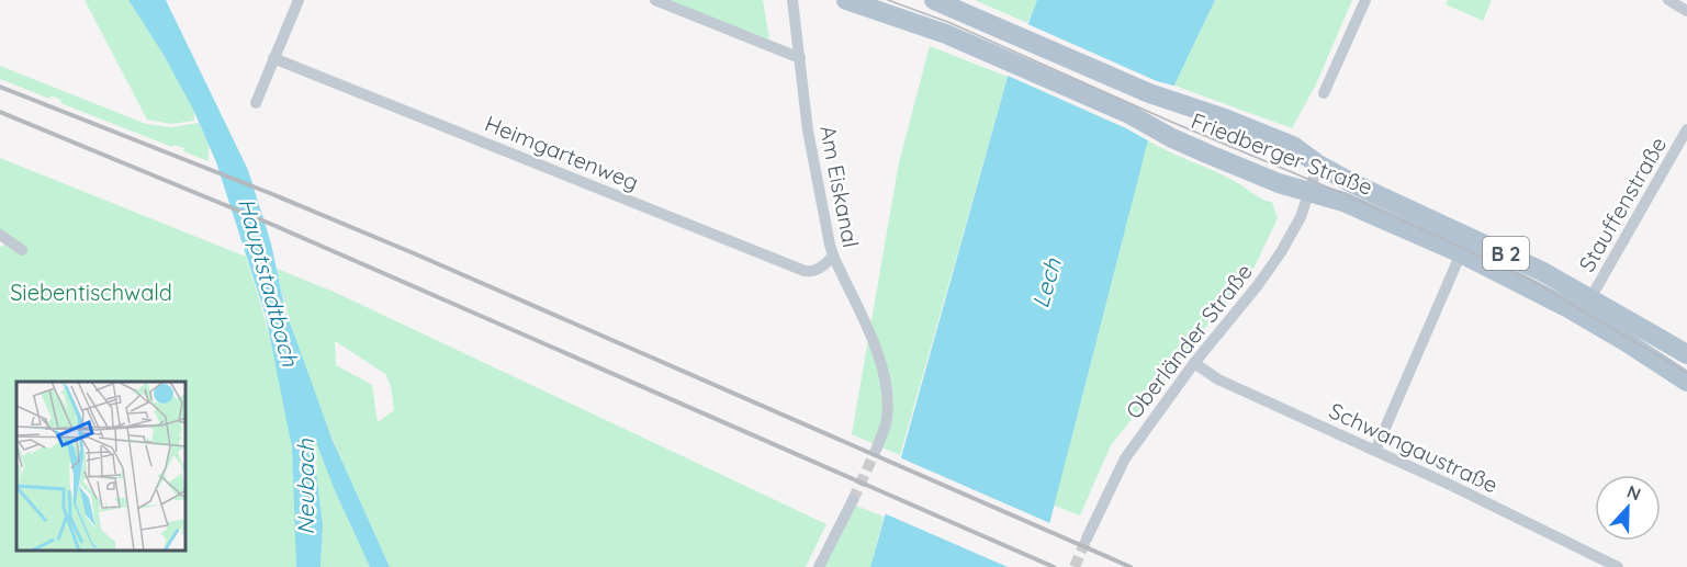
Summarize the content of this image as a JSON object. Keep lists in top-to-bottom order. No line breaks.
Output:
{"streets":{"main road":["Friedberger Straße","B 2"],"street":["Heimgartenweg","Am Eiskanal","Stauffenstraße","Oberländer Straße","Schwangaustraße"]},"crossings":[["Heimgartenweg","Am Eiskanal"],["Friedberger Straße","Stauffenstraße"],["Friedberger Straße","Oberländer Straße"],["Oberländer Straße","Schwangaustraße"]],"water":["Hauptstadtbach","Lech","Neubach"],"parks":["Siebentischwald"],"north":"top"}
